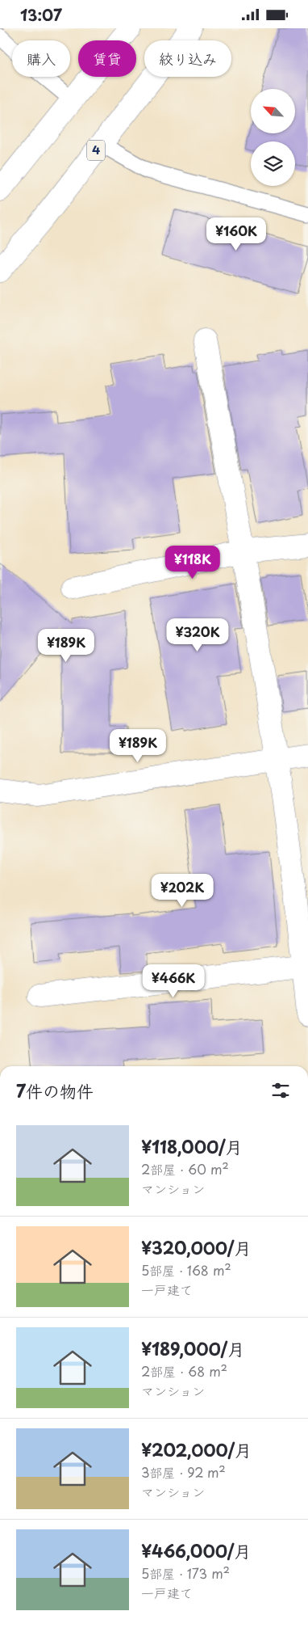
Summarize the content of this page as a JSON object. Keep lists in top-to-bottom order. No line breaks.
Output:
{"streets":{"main road":["4"]},"north":"top left","page":{"status":"13:07","chip":["購入","賃貸","絞り込み"],"price":["¥160K","¥118K","¥320K","¥189K","¥189K","¥202K","¥466K"],"heading":"7件の物件","list":[{"name":"¥118,000/月","note":"2部屋 · 60 m² · マンション"},{"name":"¥320,000/月","note":"5部屋 · 168 m² · 一戸建て"},{"name":"¥189,000/月","note":"2部屋 · 68 m² · マンション"},{"name":"¥202,000/月","note":"3部屋 · 92 m² · マンション"},{"name":"¥466,000/月","note":"5部屋 · 173 m² · 一戸建て"}]}}
